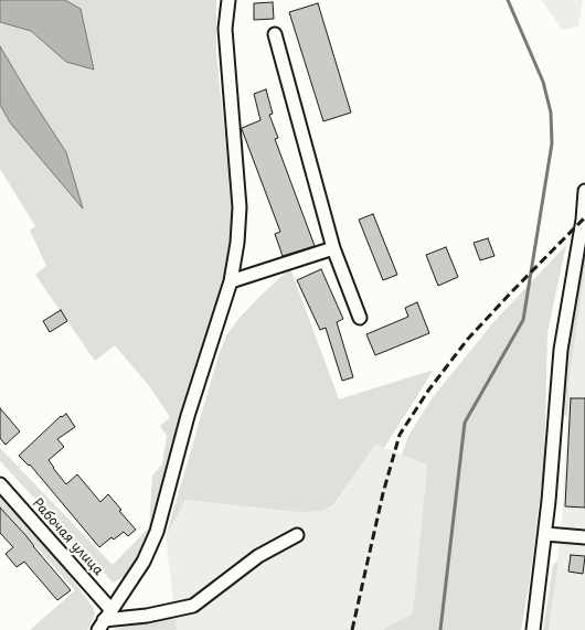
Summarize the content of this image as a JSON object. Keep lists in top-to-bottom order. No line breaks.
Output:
{"streets":{"street":["Рабочая улица"]}}
